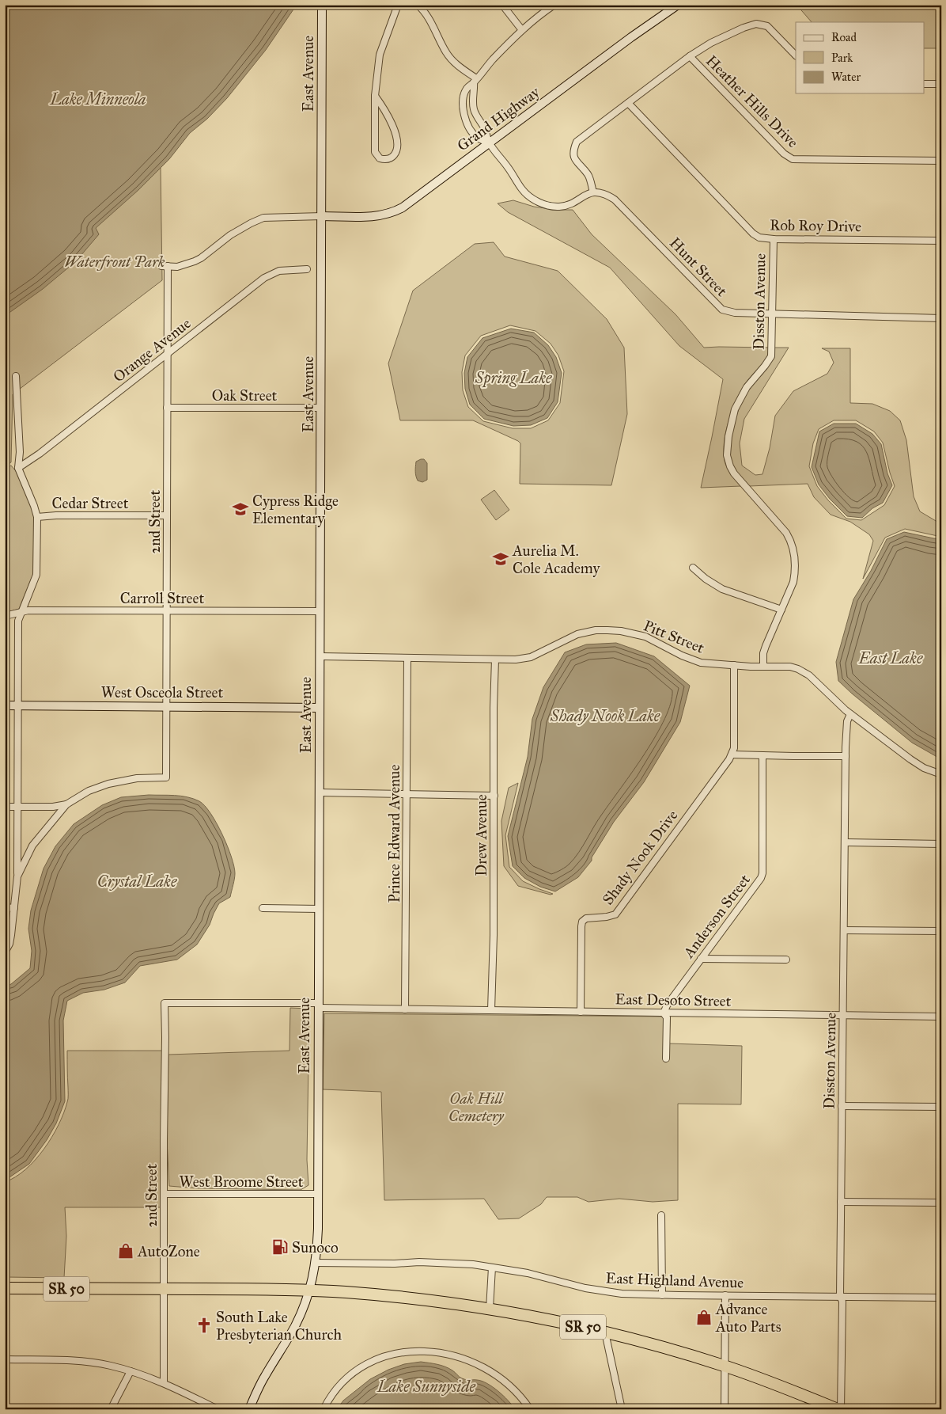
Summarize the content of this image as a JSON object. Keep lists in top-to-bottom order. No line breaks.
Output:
{"streets":{"highway":["SR 50"],"street":["East Avenue","Heather Hills Drive","Grand Highway","Rob Roy Drive","Hunt Street","Disston Avenue","Orange Avenue","Oak Street","Cedar Street","2nd Street","Carroll Street","Pitt Street","West Osceola Street","Prince Edward Avenue","Drew Avenue","Shady Nook Drive","Anderson Street","East Desoto Street","West Broome Street","East Highland Avenue"]},"crossings":[["East Avenue","Grand Highway"],["East Avenue","Oak Street"],["East Avenue","2nd Street"],["East Avenue","Carroll Street"],["East Avenue","Pitt Street"],["East Avenue","West Osceola Street"],["East Avenue","East Desoto Street"],["East Avenue","West Broome Street"],["East Avenue","East Highland Avenue"],["East Avenue","SR 50"],["Grand Highway","2nd Street"],["Rob Roy Drive","Disston Avenue"],["Hunt Street","Disston Avenue"],["Disston Avenue","Pitt Street"],["Disston Avenue","East Desoto Street"],["Disston Avenue","East Highland Avenue"],["Orange Avenue","2nd Street"],["Oak Street","2nd Street"],["Cedar Street","2nd Street"],["2nd Street","Carroll Street"],["2nd Street","West Osceola Street"],["2nd Street","East Desoto Street"],["2nd Street","West Broome Street"],["2nd Street","SR 50"],["Pitt Street","Prince Edward Avenue"],["Pitt Street","Drew Avenue"],["Prince Edward Avenue","East Desoto Street"],["Drew Avenue","East Desoto Street"],["Shady Nook Drive","East Desoto Street"],["Anderson Street","East Desoto Street"]],"water":["Lake Minneola","Spring Lake","East Lake","Shady Nook Lake","Crystal Lake","Lake Sunnyside"],"parks":["Waterfront Park","Oak Hill Cemetery"],"places":{"school or university":["Cypress Ridge Elementary","Aurelia M. Cole Academy"],"fuel station":["Sunoco"],"shop":["AutoZone","Advance Auto Parts"],"church":["South Lake Presbyterian Church"]},"legend":["Road","Park","Water"]}
